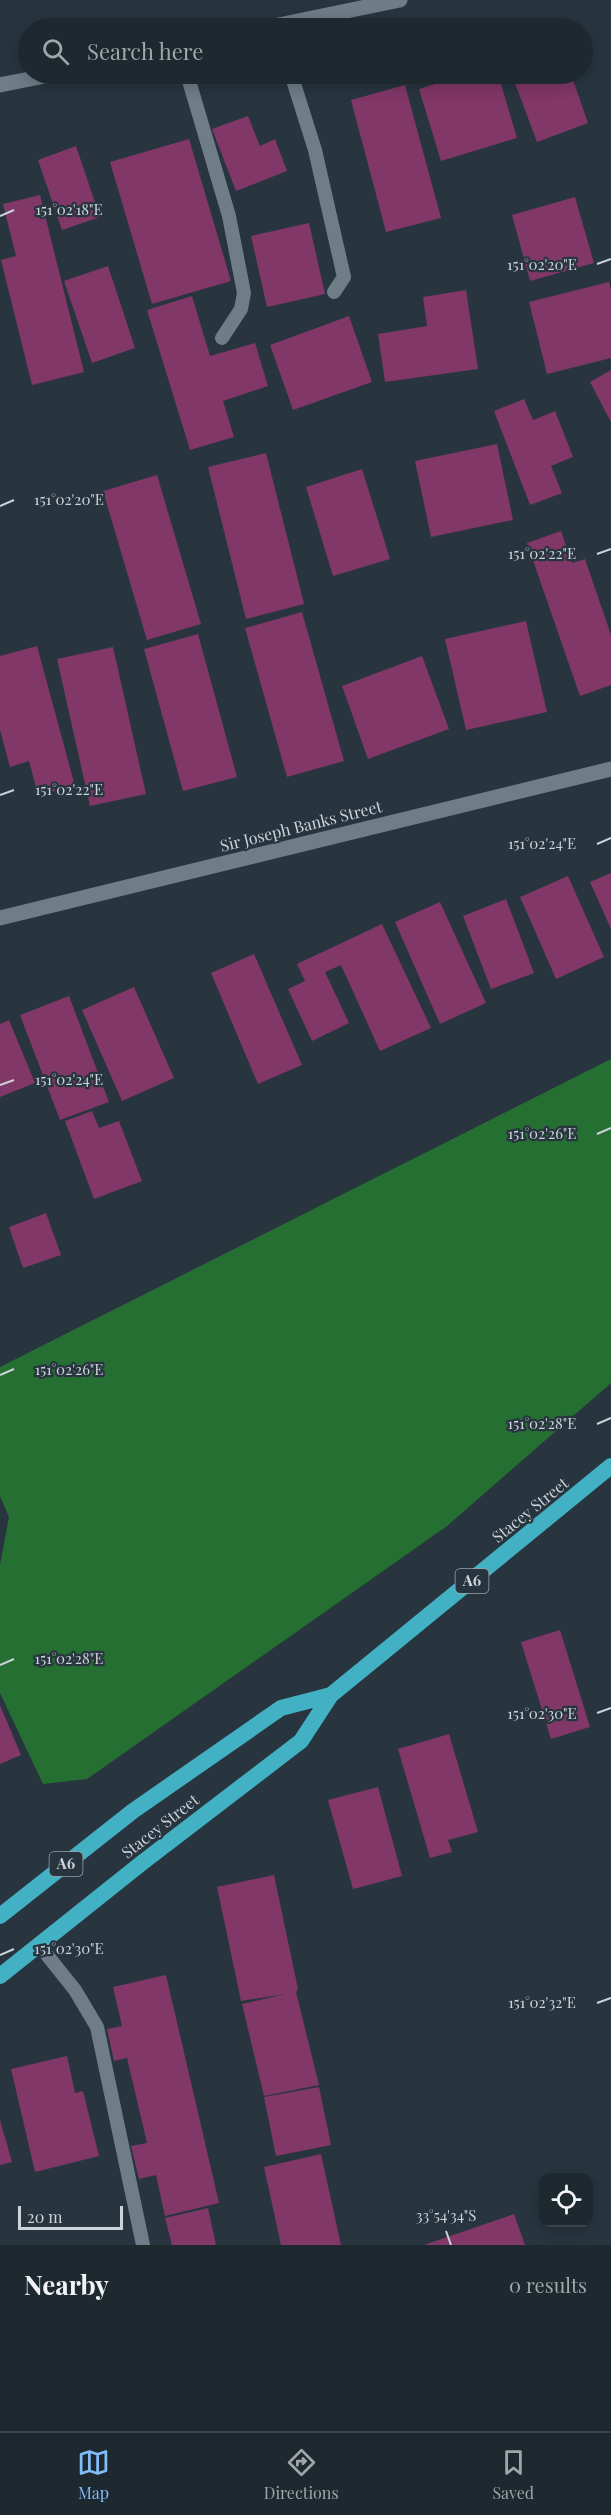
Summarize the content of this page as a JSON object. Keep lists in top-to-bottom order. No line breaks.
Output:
{"streets":{"highway":["Stacey Street","A6"],"street":["Sir Joseph Banks Street"]},"scale_bar":"20 m","page":{"search":"Search here","scale":"20 m","heading":["Nearby","0 results"],"nav":["Map","Directions","Saved"]},"coordinates":["151°02'18\"E","151°02'20\"E","151°02'22\"E","151°02'24\"E","151°02'26\"E","151°02'28\"E","151°02'30\"E","151°02'32\"E","33°54'34\"S"]}
